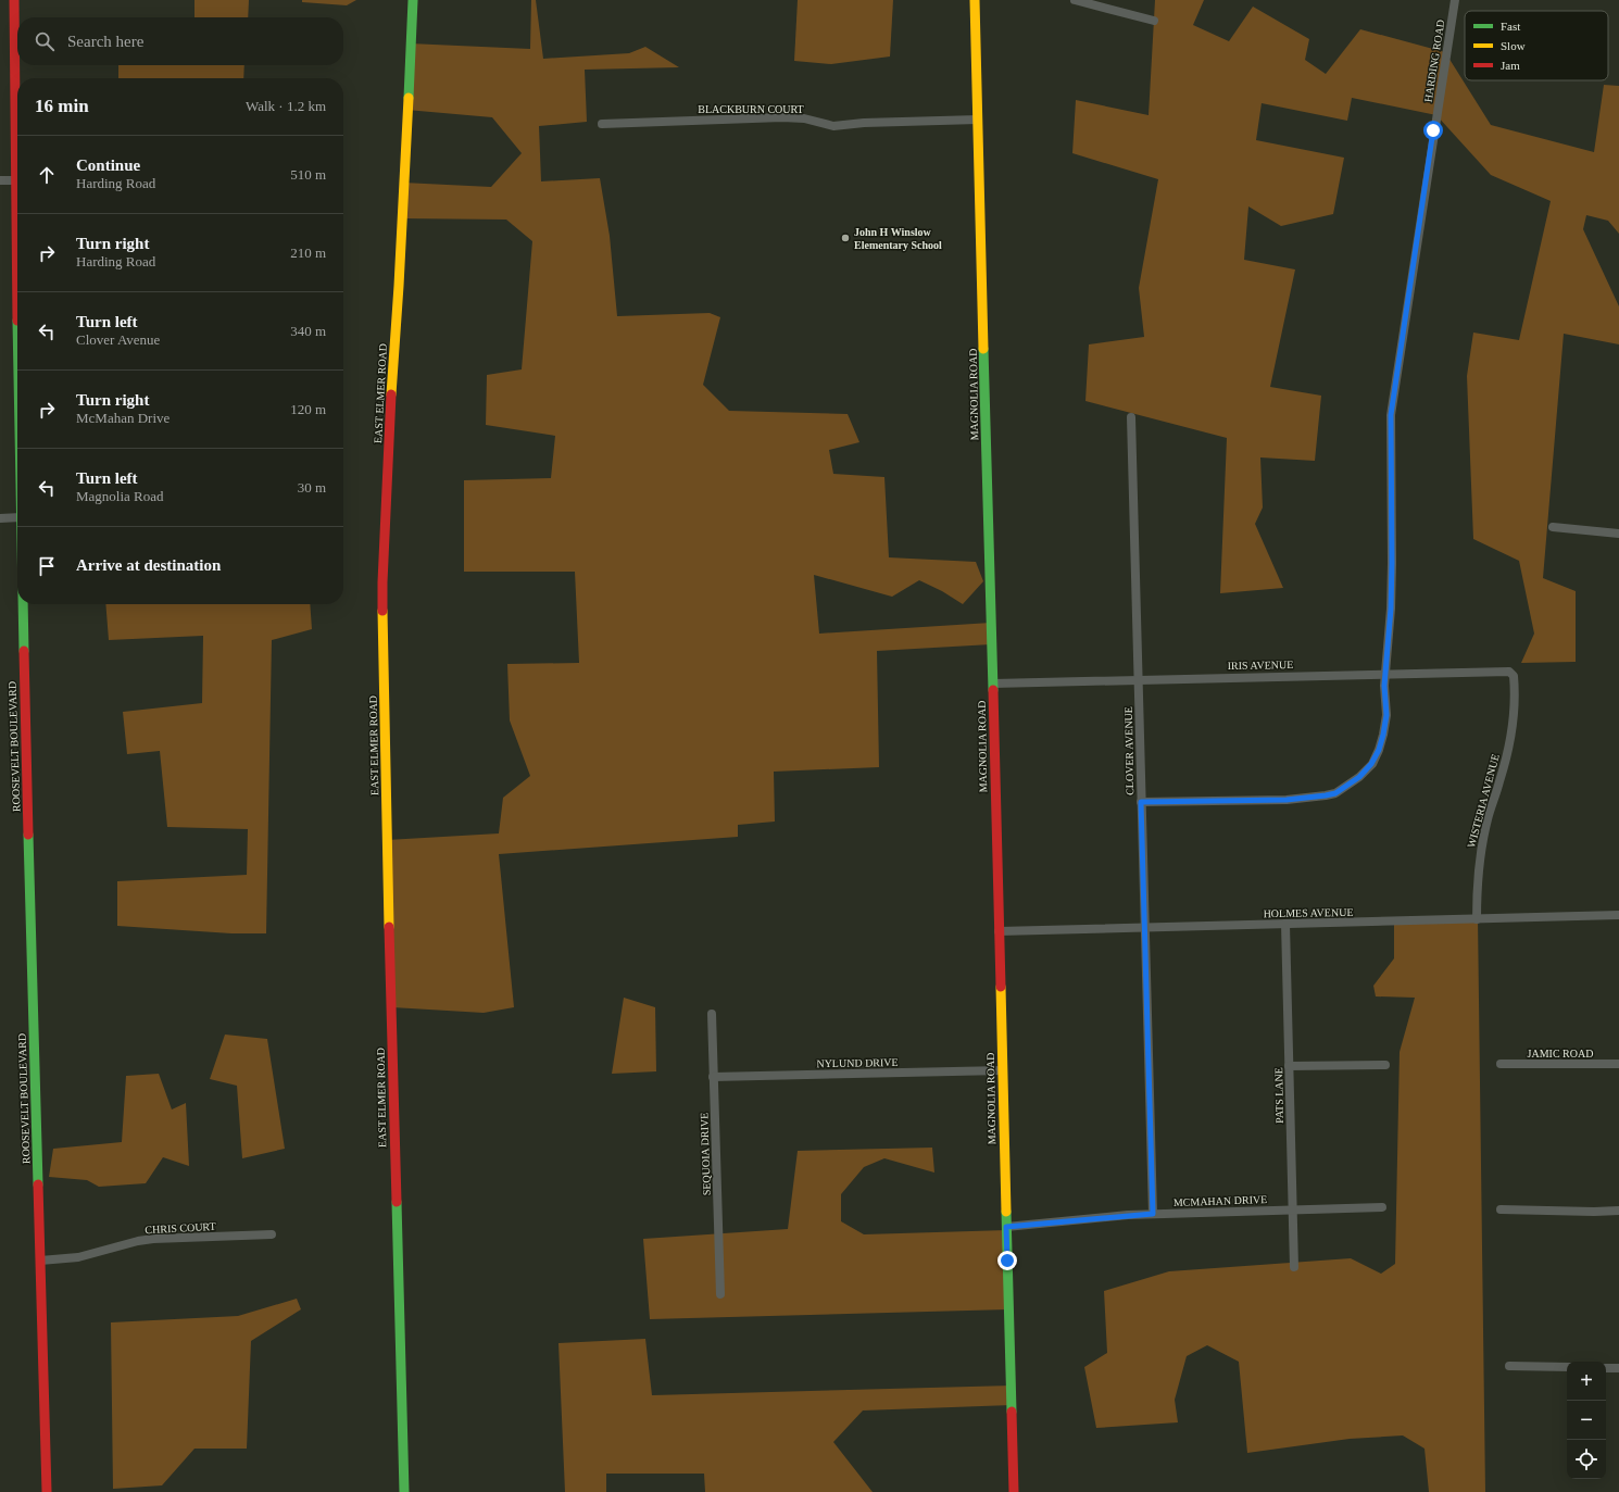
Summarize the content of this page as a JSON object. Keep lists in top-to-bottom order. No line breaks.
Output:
{"streets":{"street":["HARDING ROAD","BLACKBURN COURT","EAST ELMER ROAD","MAGNOLIA ROAD","IRIS AVENUE","ROOSEVELT BOULEVARD","CLOVER AVENUE","WISTERIA AVENUE","HOLMES AVENUE","JAMIC ROAD","NYLUND DRIVE","PATS LANE","SEQUOIA DRIVE","MCMAHAN DRIVE","CHRIS COURT"]},"crossings":[["HARDING ROAD","IRIS AVENUE"],["HARDING ROAD","CLOVER AVENUE"],["BLACKBURN COURT","MAGNOLIA ROAD"],["MAGNOLIA ROAD","IRIS AVENUE"],["MAGNOLIA ROAD","HOLMES AVENUE"],["MAGNOLIA ROAD","NYLUND DRIVE"],["MAGNOLIA ROAD","MCMAHAN DRIVE"],["IRIS AVENUE","CLOVER AVENUE"],["IRIS AVENUE","WISTERIA AVENUE"],["ROOSEVELT BOULEVARD","CHRIS COURT"],["CLOVER AVENUE","HOLMES AVENUE"],["CLOVER AVENUE","MCMAHAN DRIVE"],["WISTERIA AVENUE","HOLMES AVENUE"],["HOLMES AVENUE","PATS LANE"],["NYLUND DRIVE","SEQUOIA DRIVE"],["PATS LANE","MCMAHAN DRIVE"]],"places":["John H Winslow Elementary School"],"legend":["Fast","Slow","Jam"],"page":{"search":"Search here","heading":["16 min","Walk · 1.2 km"],"list":[["Continue","Harding Road","510 m"],["Turn right","Harding Road","210 m"],["Turn left","Clover Avenue","340 m"],["Turn right","McMahan Drive","120 m"],["Turn left","Magnolia Road","30 m"],"Arrive at destination"],"map_buttons":["+","−"]}}
